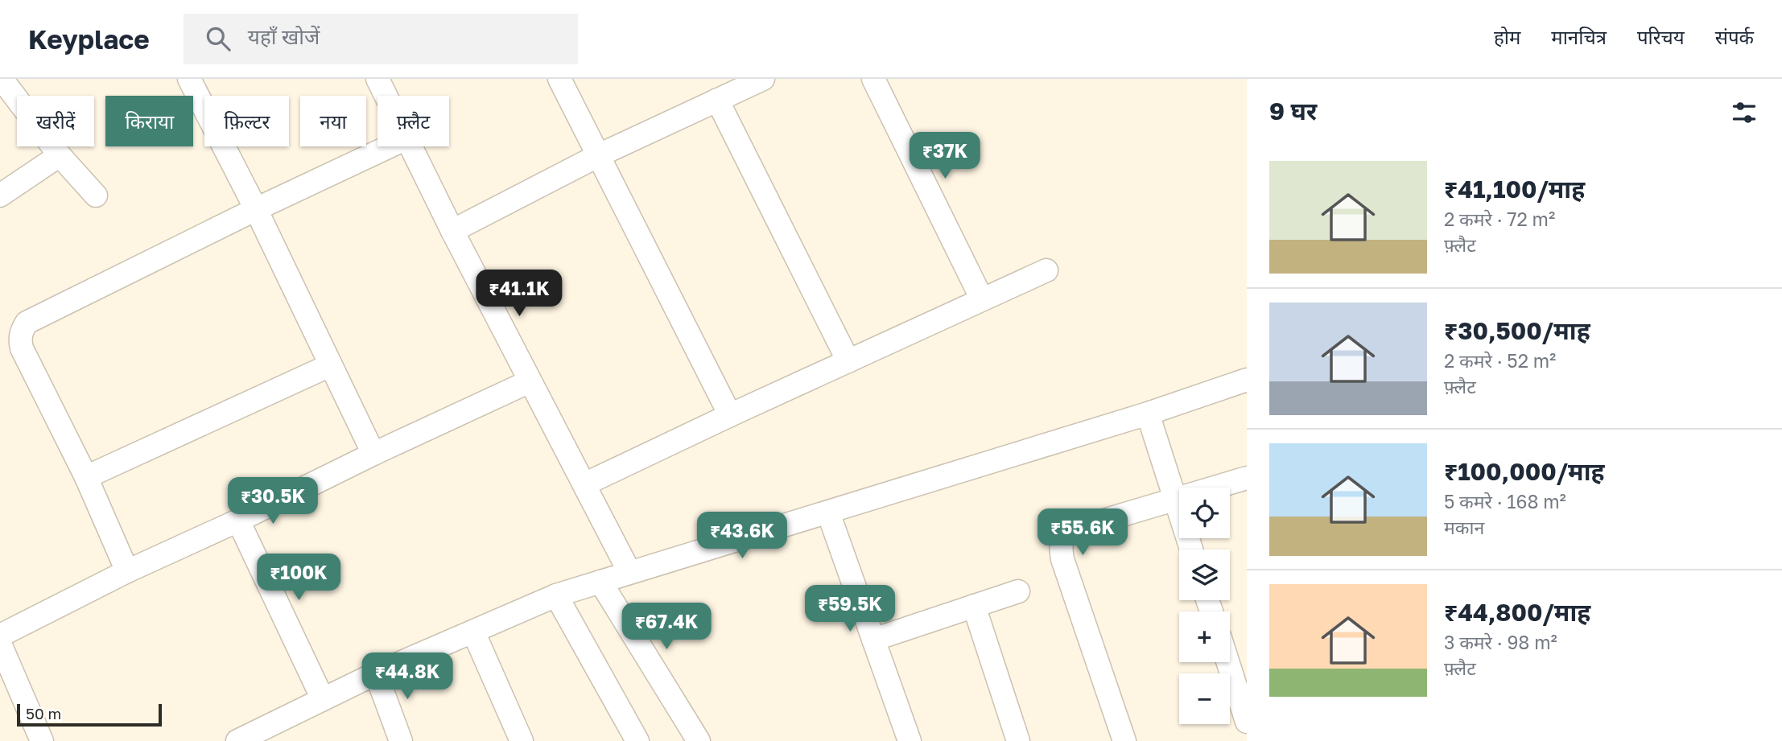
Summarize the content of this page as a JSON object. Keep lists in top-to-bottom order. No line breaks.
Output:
{"scale_bar":"50 m","page":{"header":"Keyplace","search":"यहाँ खोजें","nav":["होम","मानचित्र","परिचय","संपर्क"],"heading":"9 घर","chip":["खरीदें","किराया","फ़िल्टर","नया","फ़्लैट"],"price":["₹37K","₹41.1K","₹30.5K","₹55.6K","₹43.6K","₹100K","₹59.5K","₹67.4K","₹44.8K"],"list":[{"name":"₹41,100/माह","note":"2 कमरे · 72 m² · फ़्लैट"},{"name":"₹30,500/माह","note":"2 कमरे · 52 m² · फ़्लैट"},{"name":"₹100,000/माह","note":"5 कमरे · 168 m² · मकान"},{"name":"₹44,800/माह","note":"3 कमरे · 98 m² · फ़्लैट"}],"map_buttons":["+","−"],"scale":"50 m"}}
